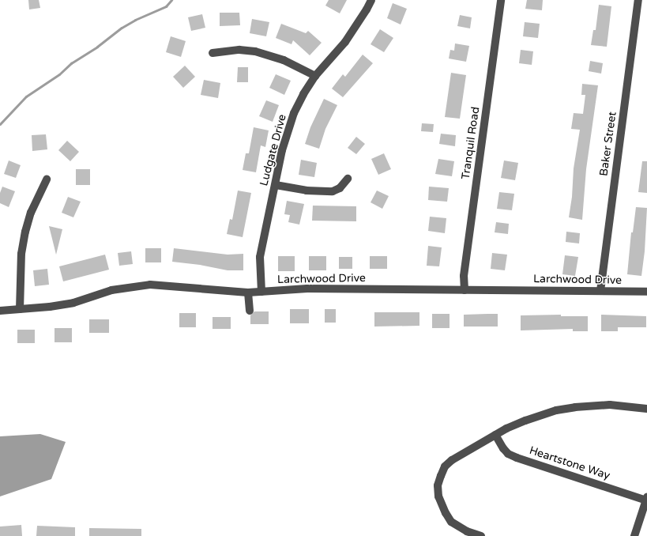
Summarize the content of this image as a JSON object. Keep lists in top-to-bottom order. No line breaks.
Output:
{"streets":{"street":["Tranquil Road","Baker Street","Ludgate Drive","Larchwood Drive","Heartstone Way"]},"crossings":[["Tranquil Road","Larchwood Drive"],["Baker Street","Larchwood Drive"],["Ludgate Drive","Larchwood Drive"]]}
